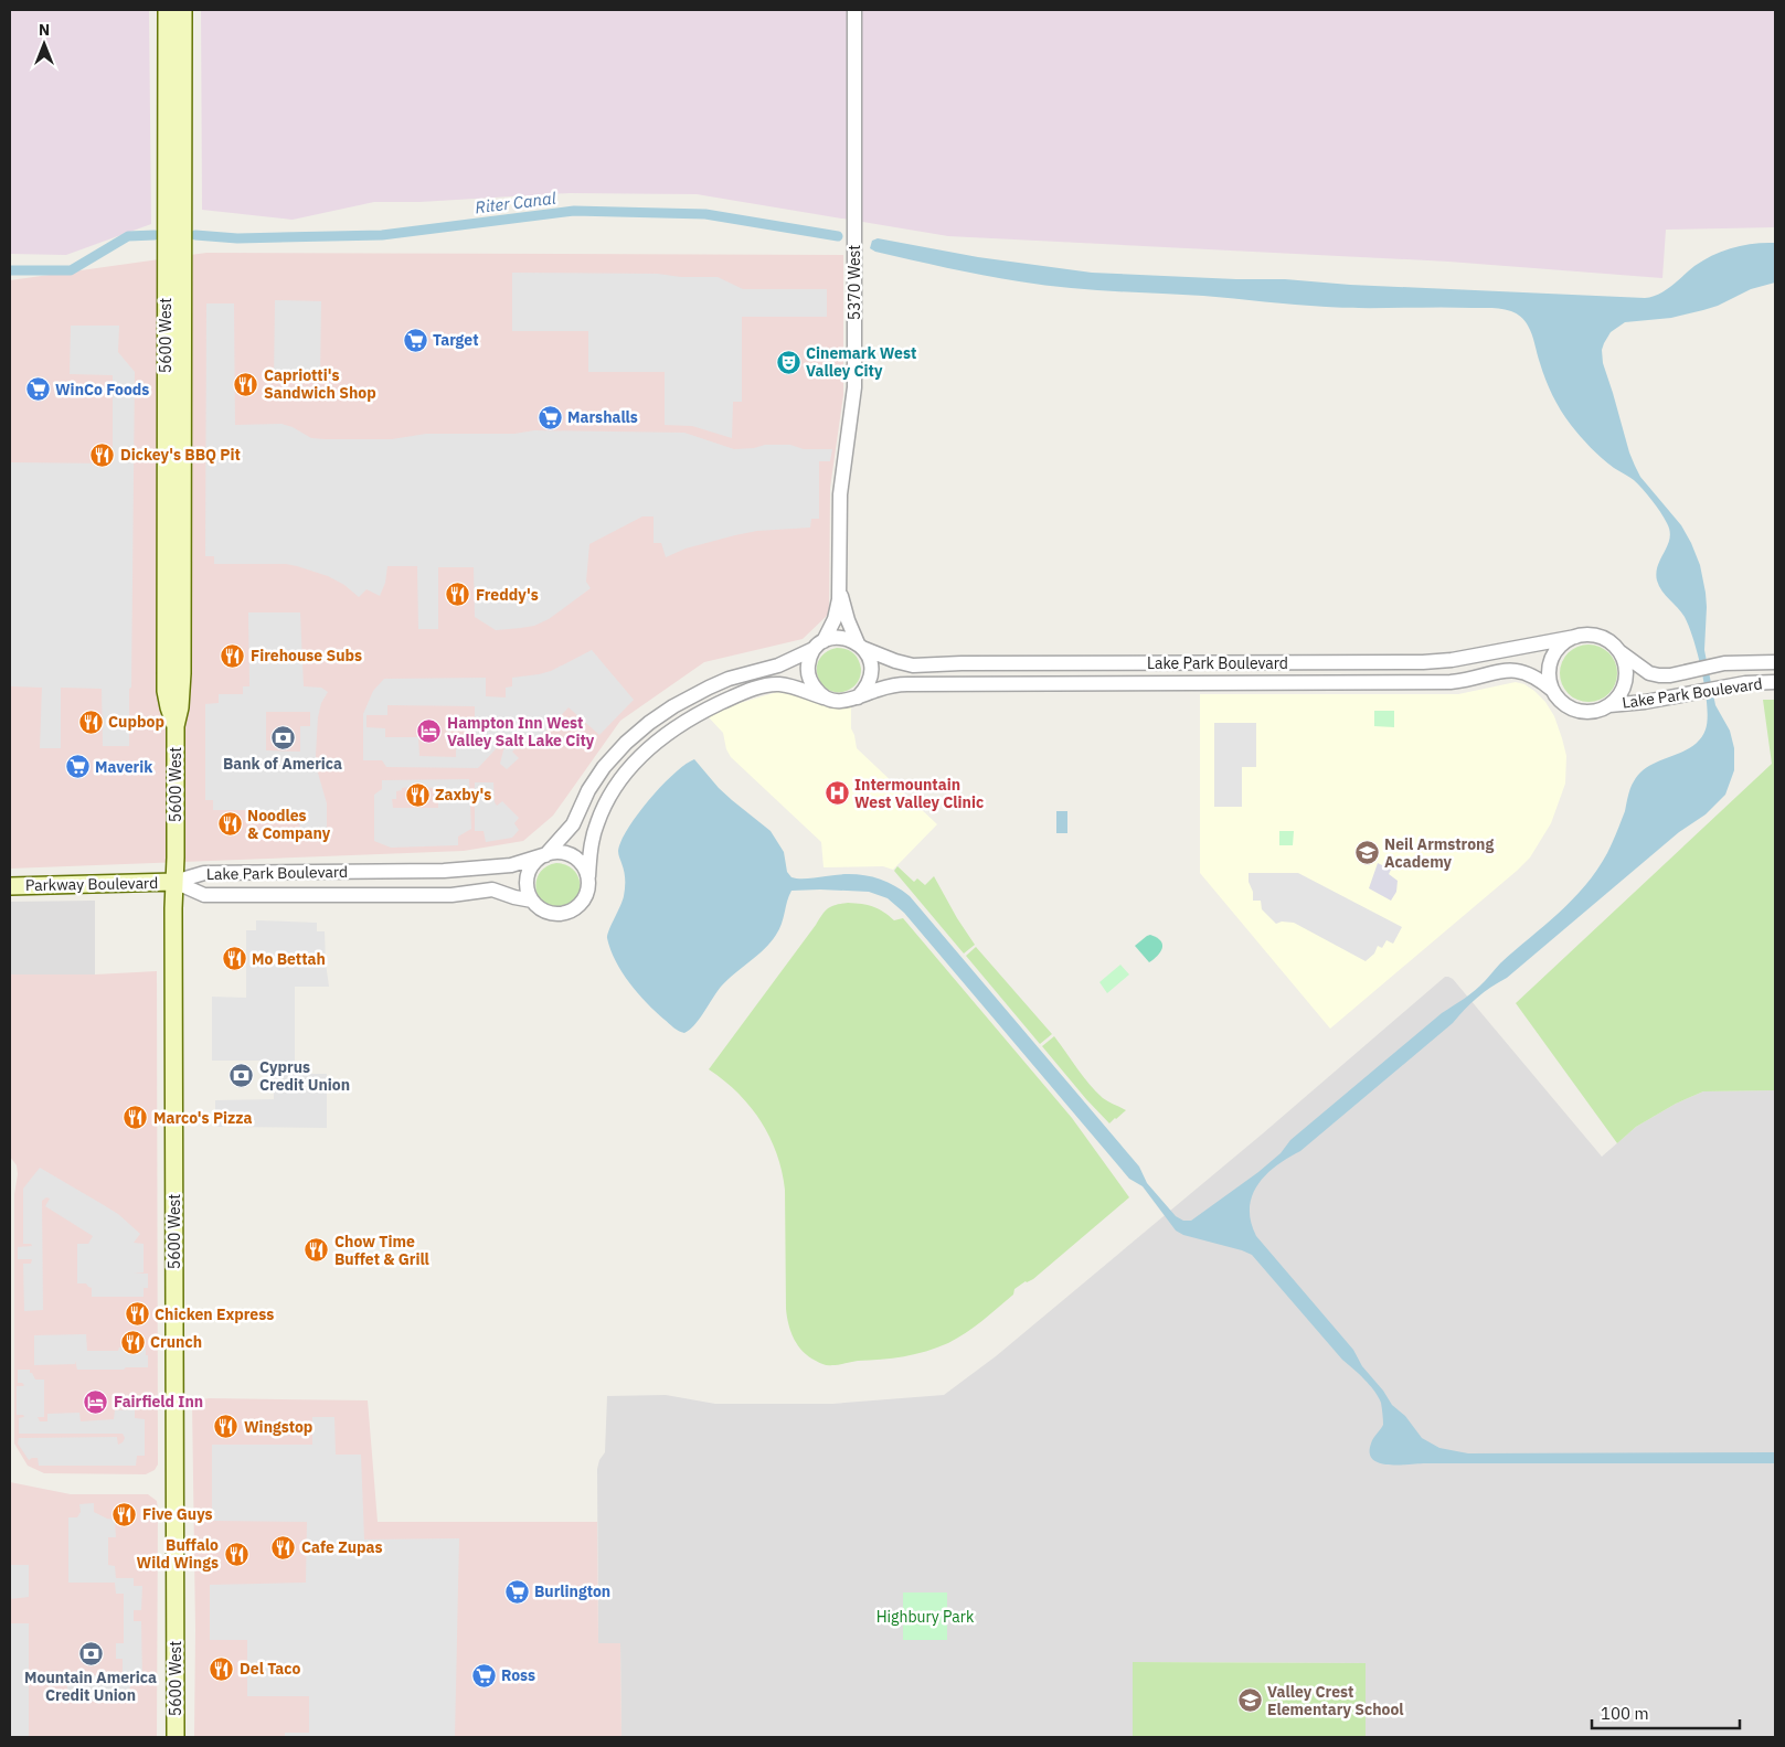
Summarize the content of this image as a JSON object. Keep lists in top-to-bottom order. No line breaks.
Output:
{"streets":{"main road":["5600 West","Parkway Boulevard"],"street":["5370 West","Lake Park Boulevard"]},"crossings":[["5370 West","Lake Park Boulevard"],["5600 West","Lake Park Boulevard"],["5600 West","Parkway Boulevard"],["Lake Park Boulevard","Parkway Boulevard"]],"water":["Riter Canal"],"parks":["Highbury Park"],"places":{"supermarket":["Target","WinCo Foods","Marshalls","Maverik","Burlington","Ross"],"theatre":["Cinemark West Valley City"],"restaurant":["Capriotti's Sandwich Shop","Dickey's BBQ Pit","Freddy's","Firehouse Subs","Cupbop","Zaxby's","Noodles & Company","Mo Bettah","Marco's Pizza","Chow Time Buffet & Grill","Chicken Express","Crunch","Wingstop","Five Guys","Cafe Zupas","Buffalo Wild Wings","Del Taco"],"hotel":["Hampton Inn West Valley Salt Lake City","Fairfield Inn"],"bank":["Bank of America","Cyprus Credit Union","Mountain America Credit Union"],"hospital":["Intermountain West Valley Clinic"],"school or university":["Neil Armstrong Academy","Valley Crest Elementary School"]},"scale_bar":"100 m","north":"top"}
